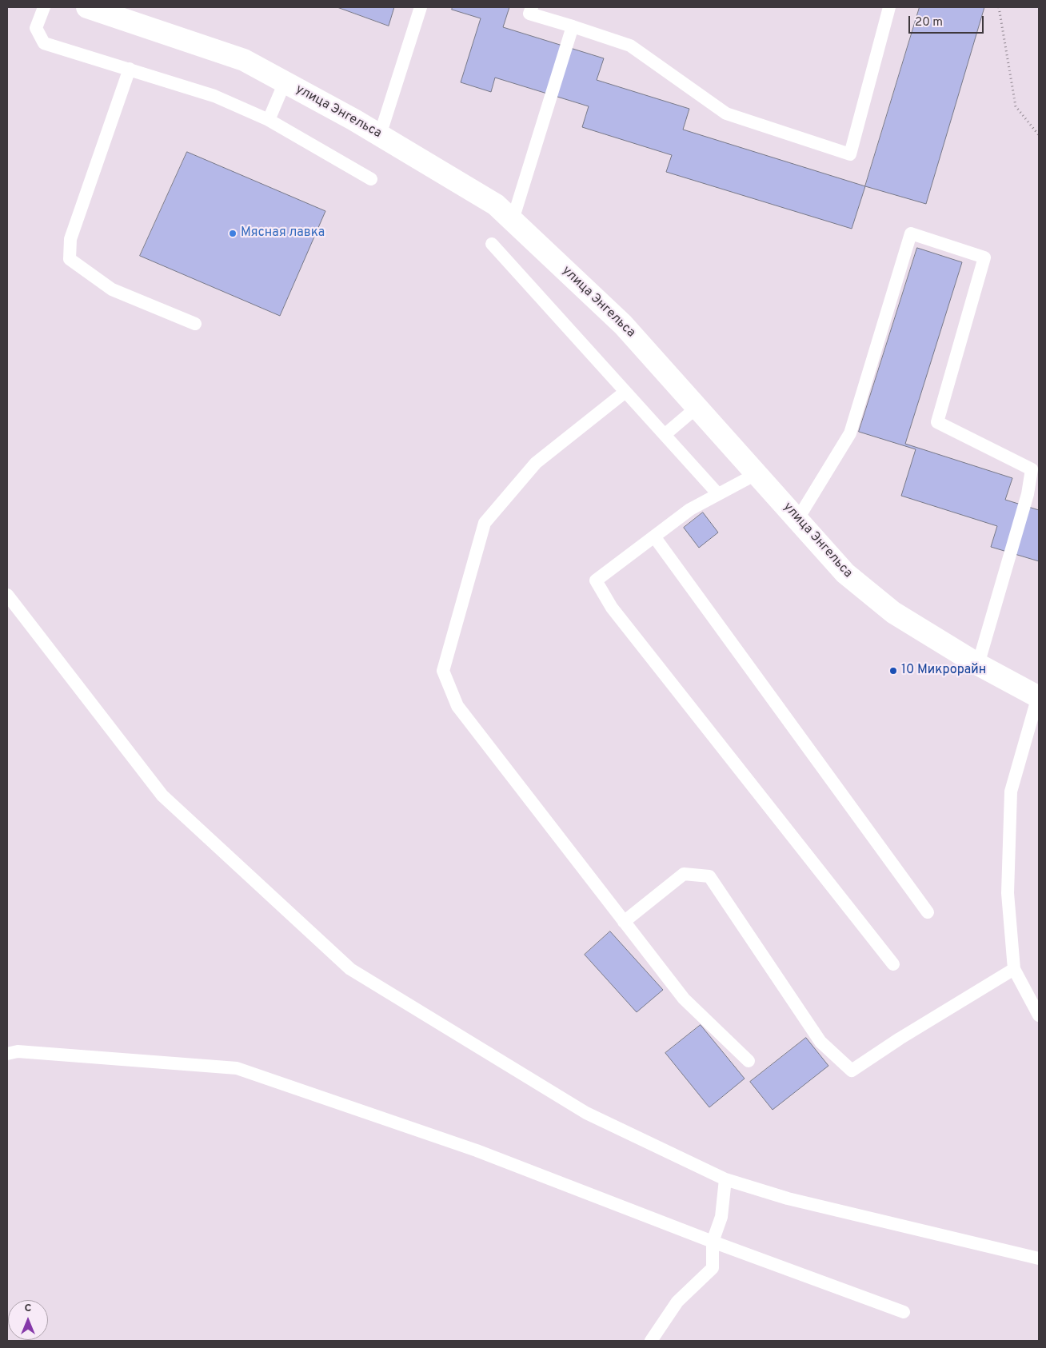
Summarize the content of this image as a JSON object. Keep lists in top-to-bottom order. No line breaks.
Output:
{"streets":{"main road":["улица Энгельса"]},"places":["Мясная лавка","10 Микрорайн"],"scale_bar":"20 m","north":"top"}
